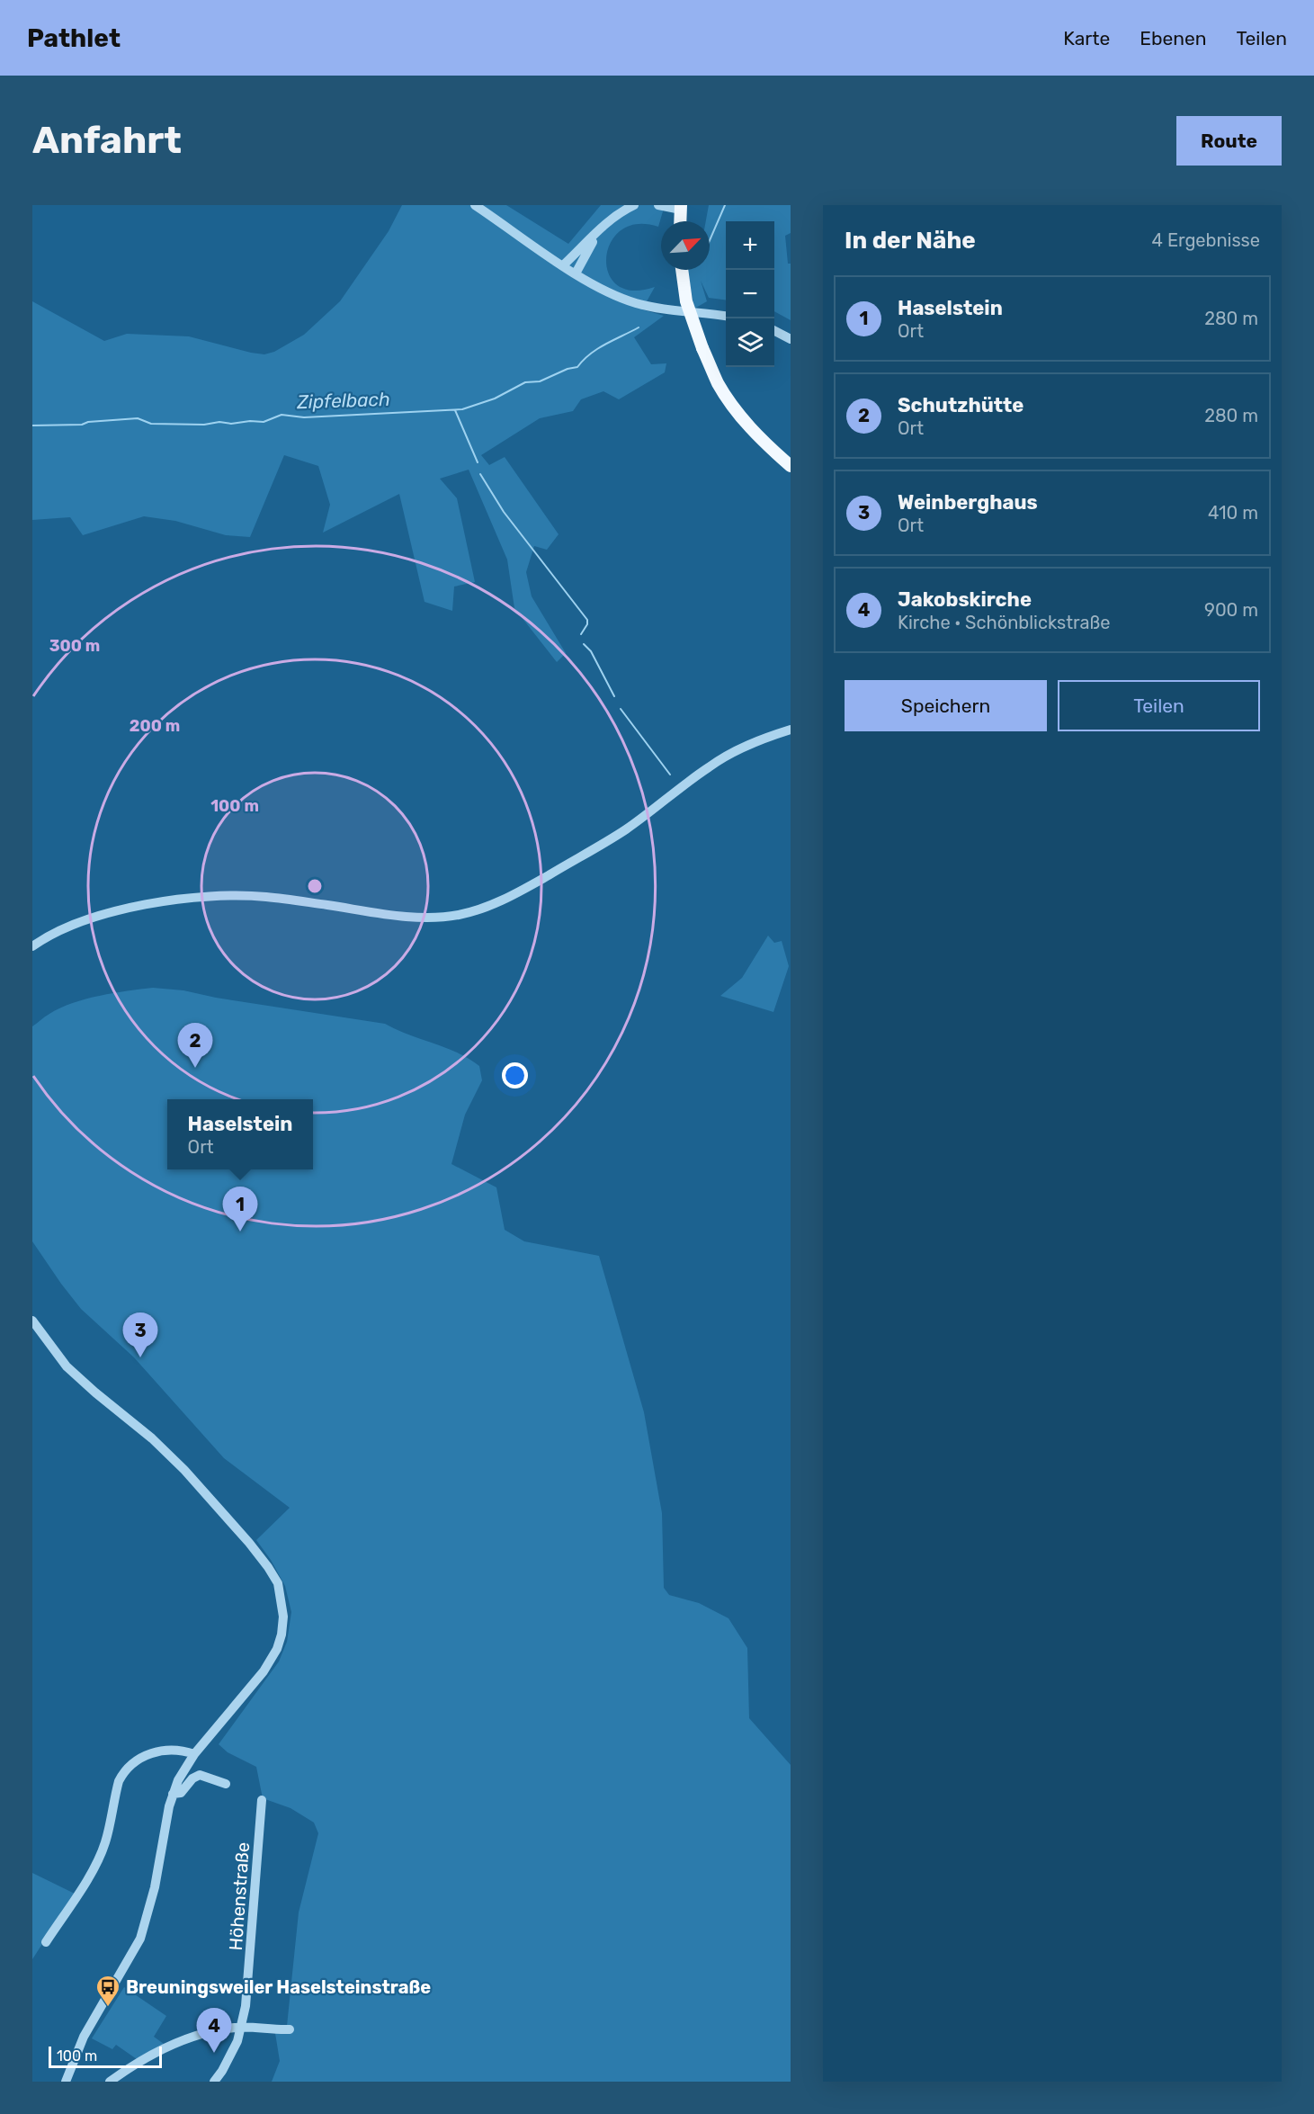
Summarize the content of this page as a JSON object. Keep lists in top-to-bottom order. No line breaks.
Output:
{"streets":{"street":["Höhenstraße"]},"water":["Zipfelbach"],"places":{"bus stop":["Breuningsweiler Haselsteinstraße"]},"scale_bar":"100 m","north":"top right","page":{"header":"Pathlet","nav":["Karte","Ebenen","Teilen"],"buttons":["Route",["Speichern","Teilen"]],"title":"Anfahrt","heading":["In der Nähe","4 Ergebnisse"],"map_buttons":["+","−"],"list":[{"mark":"1","name":"Haselstein","note":"Ort","value":"280 m"},{"mark":"2","name":"Schutzhütte","note":"Ort","value":"280 m"},{"mark":"3","name":"Weinberghaus","note":"Ort","value":"410 m"},{"mark":"4","name":"Jakobskirche","note":"Kirche · Schönblickstraße","value":"900 m"}],"pins":["2","1","3","4"],"popup":["Haselstein","Ort"],"scale":"100 m"},"rings":["300 m","200 m","100 m"]}
